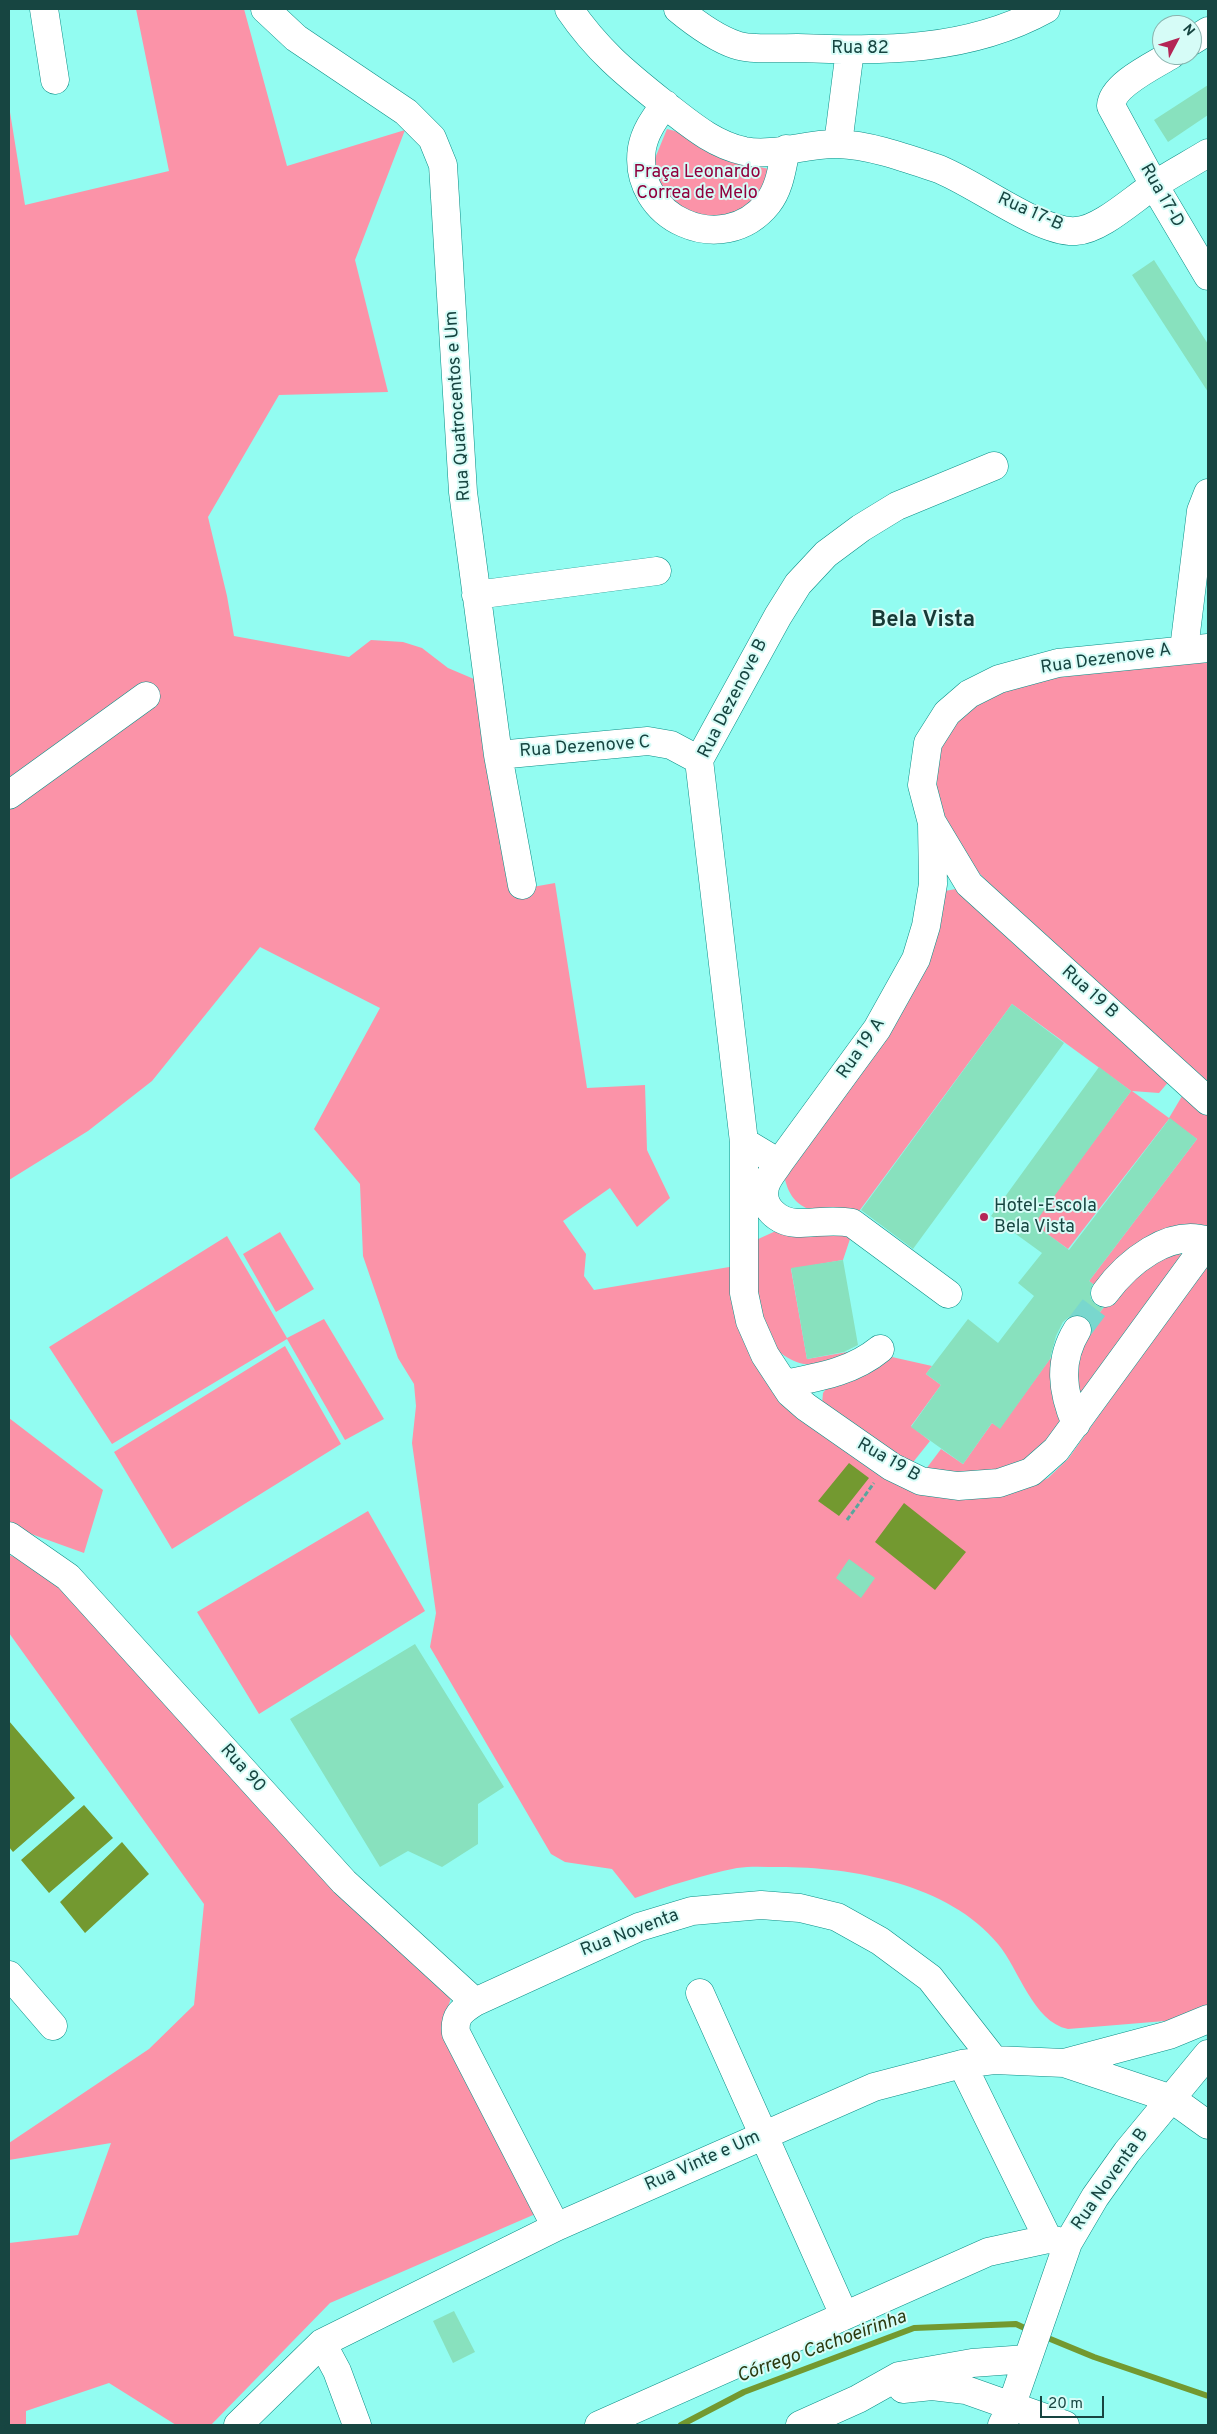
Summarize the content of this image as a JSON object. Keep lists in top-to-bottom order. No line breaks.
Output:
{"streets":{"street":["Rua 82","Rua 17-D","Rua 17-B","Rua Quatrocentos e Um","Rua Dezenove A","Rua Dezenove B","Rua Dezenove C","Rua 19 B","Rua 19 A","Rua 90","Rua Noventa","Rua Vinte e Um","Rua Noventa B"]},"crossings":[["Rua 17-D","Rua 17-B"],["Rua Quatrocentos e Um","Rua Dezenove C"],["Rua Dezenove A","Rua 19 B"],["Rua Dezenove A","Rua 19 A"],["Rua Dezenove B","Rua Dezenove C"],["Rua Dezenove B","Rua 19 B"],["Rua 90","Rua Noventa"],["Rua Noventa","Rua Vinte e Um"],["Rua Vinte e Um","Rua Noventa B"]],"districts":["Bela Vista"],"water":["Córrego Cachoeirinha"],"parks":["Praça Leonardo Correa de Melo"],"places":["Hotel-Escola Bela Vista"],"scale_bar":"20 m","north":"top right"}
